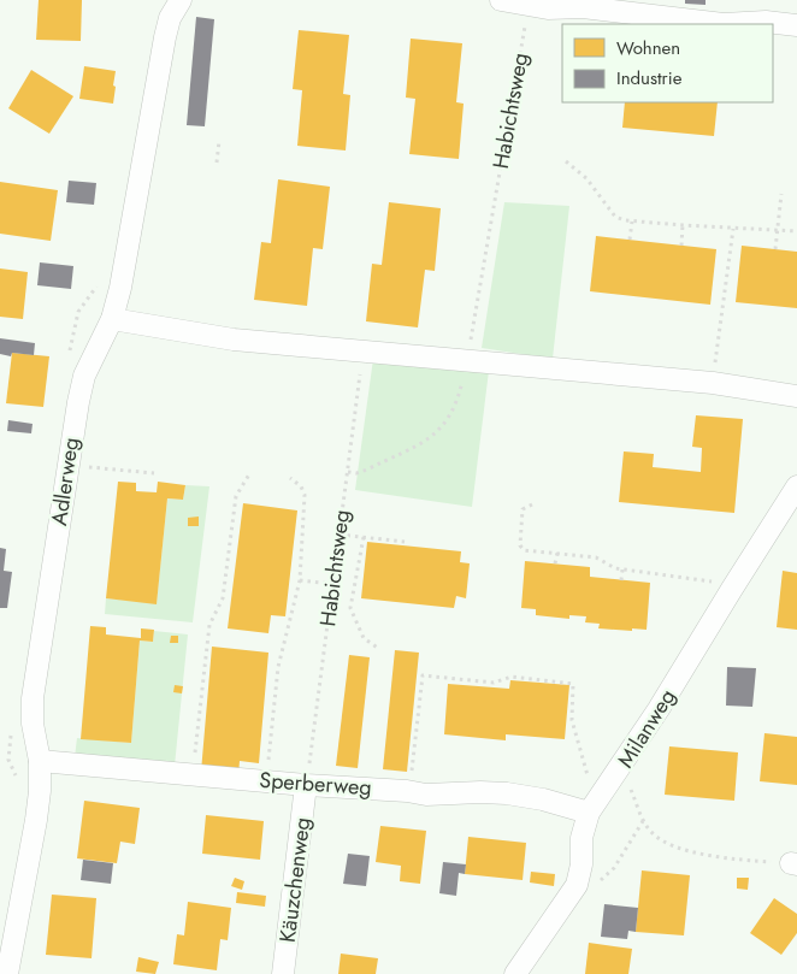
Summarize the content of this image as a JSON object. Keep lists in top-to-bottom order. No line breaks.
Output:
{"streets":{"street":["Adlerweg","Milanweg","Sperberweg","Käuzchenweg"],"path":["Habichtsweg"]},"crossings":[["Habichtsweg","Sperberweg"],["Habichtsweg","Käuzchenweg"],["Adlerweg","Sperberweg"],["Milanweg","Sperberweg"],["Sperberweg","Käuzchenweg"]],"legend":["Wohnen","Industrie"]}
